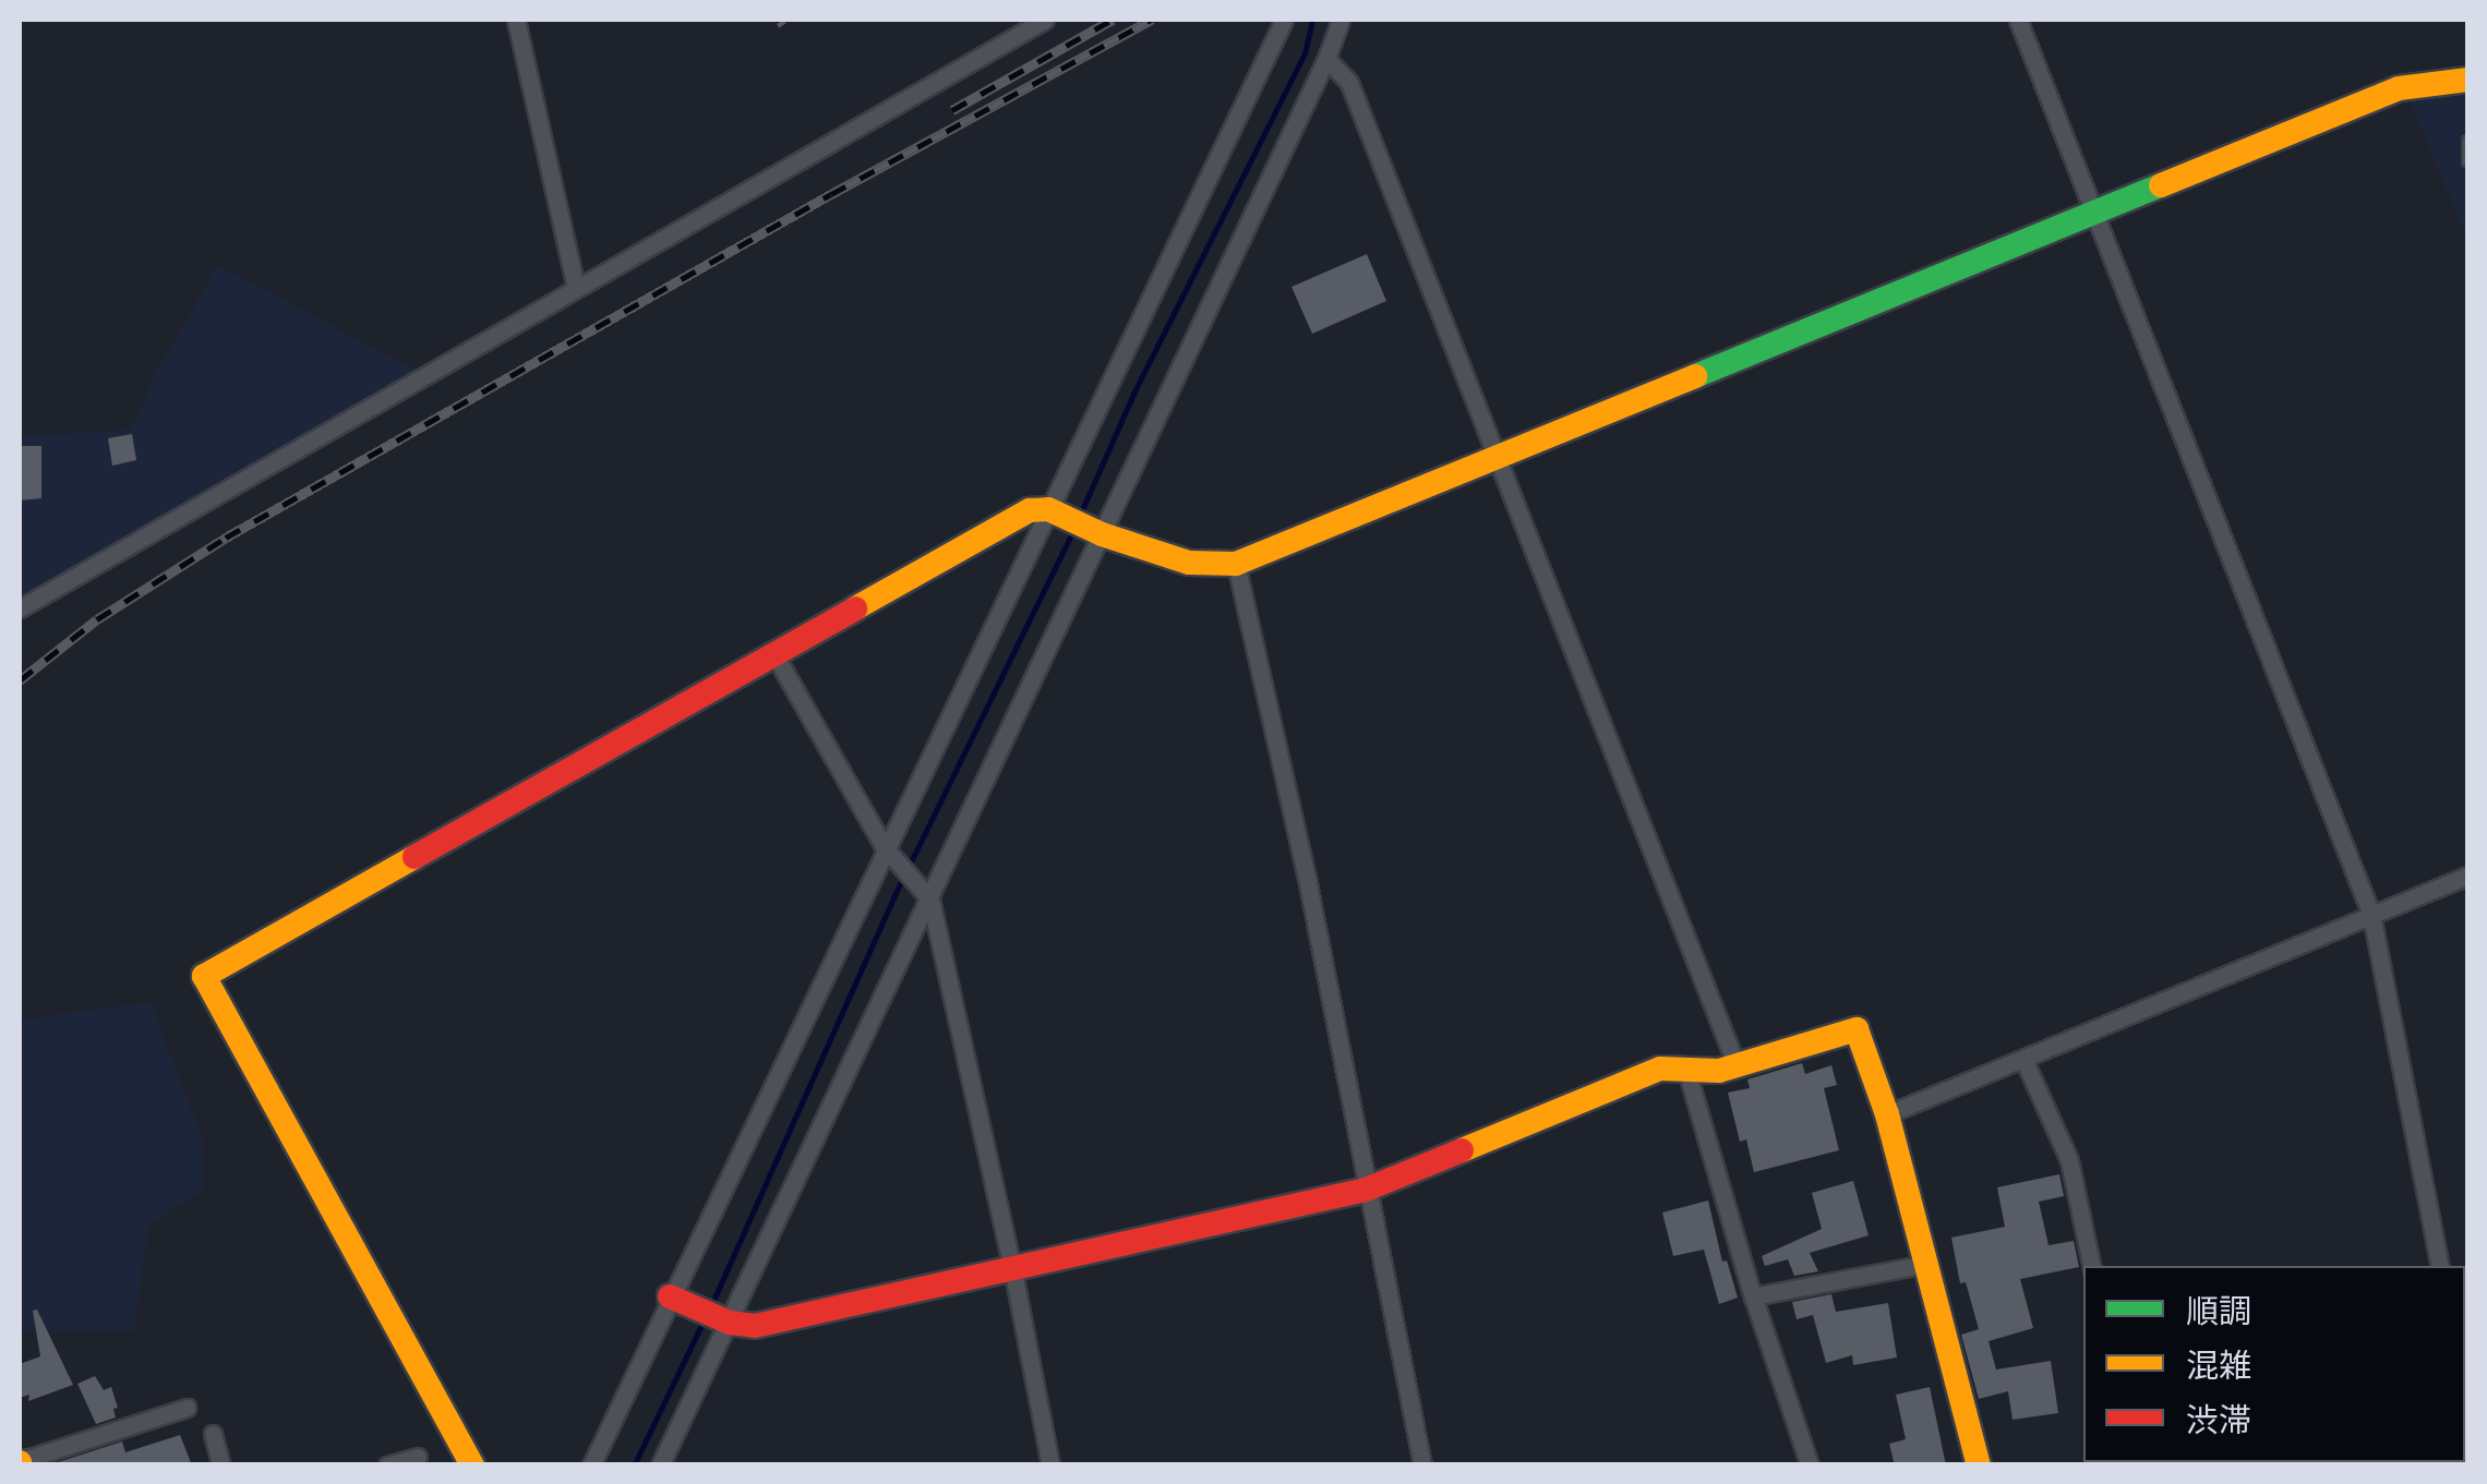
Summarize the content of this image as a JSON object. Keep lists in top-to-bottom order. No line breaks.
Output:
{"legend":["順調","混雑","渋滞"]}
